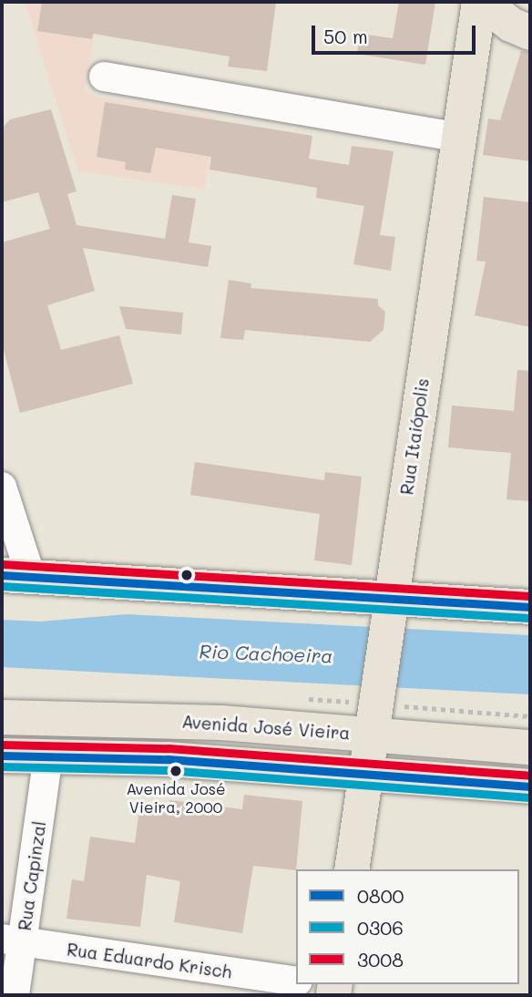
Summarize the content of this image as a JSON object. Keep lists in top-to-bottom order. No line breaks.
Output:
{"streets":{"main road":["Rua Itaiópolis","Avenida José Vieira"],"street":["Rua Capinzal","Rua Eduardo Krisch"]},"crossings":[["Rua Itaiópolis","Avenida José Vieira"],["Rua Capinzal","Rua Eduardo Krisch"]],"water":["Rio Cachoeira"],"places":["Avenida José Vieira, 2000"],"lines":["transit line 3008","transit line 0800","transit line 0306"],"legend":["0800","0306","3008"],"scale_bar":"50 m"}
